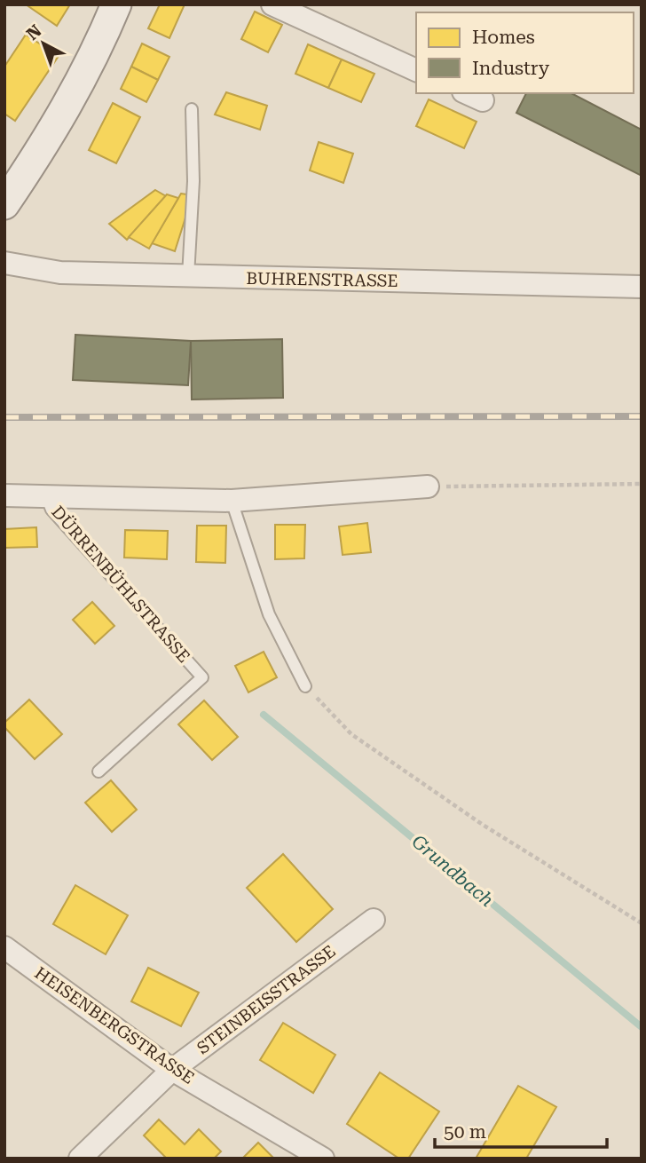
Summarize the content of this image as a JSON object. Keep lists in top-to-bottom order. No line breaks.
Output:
{"streets":{"street":["BUHRENSTRASSE","DÜRRENBÜHLSTRASSE","STEINBEISSTRASSE","HEISENBERGSTRASSE"]},"crossings":[["STEINBEISSTRASSE","HEISENBERGSTRASSE"]],"water":["Grundbach"],"legend":["Homes","Industry"],"scale_bar":"50 m","north":"top left"}
